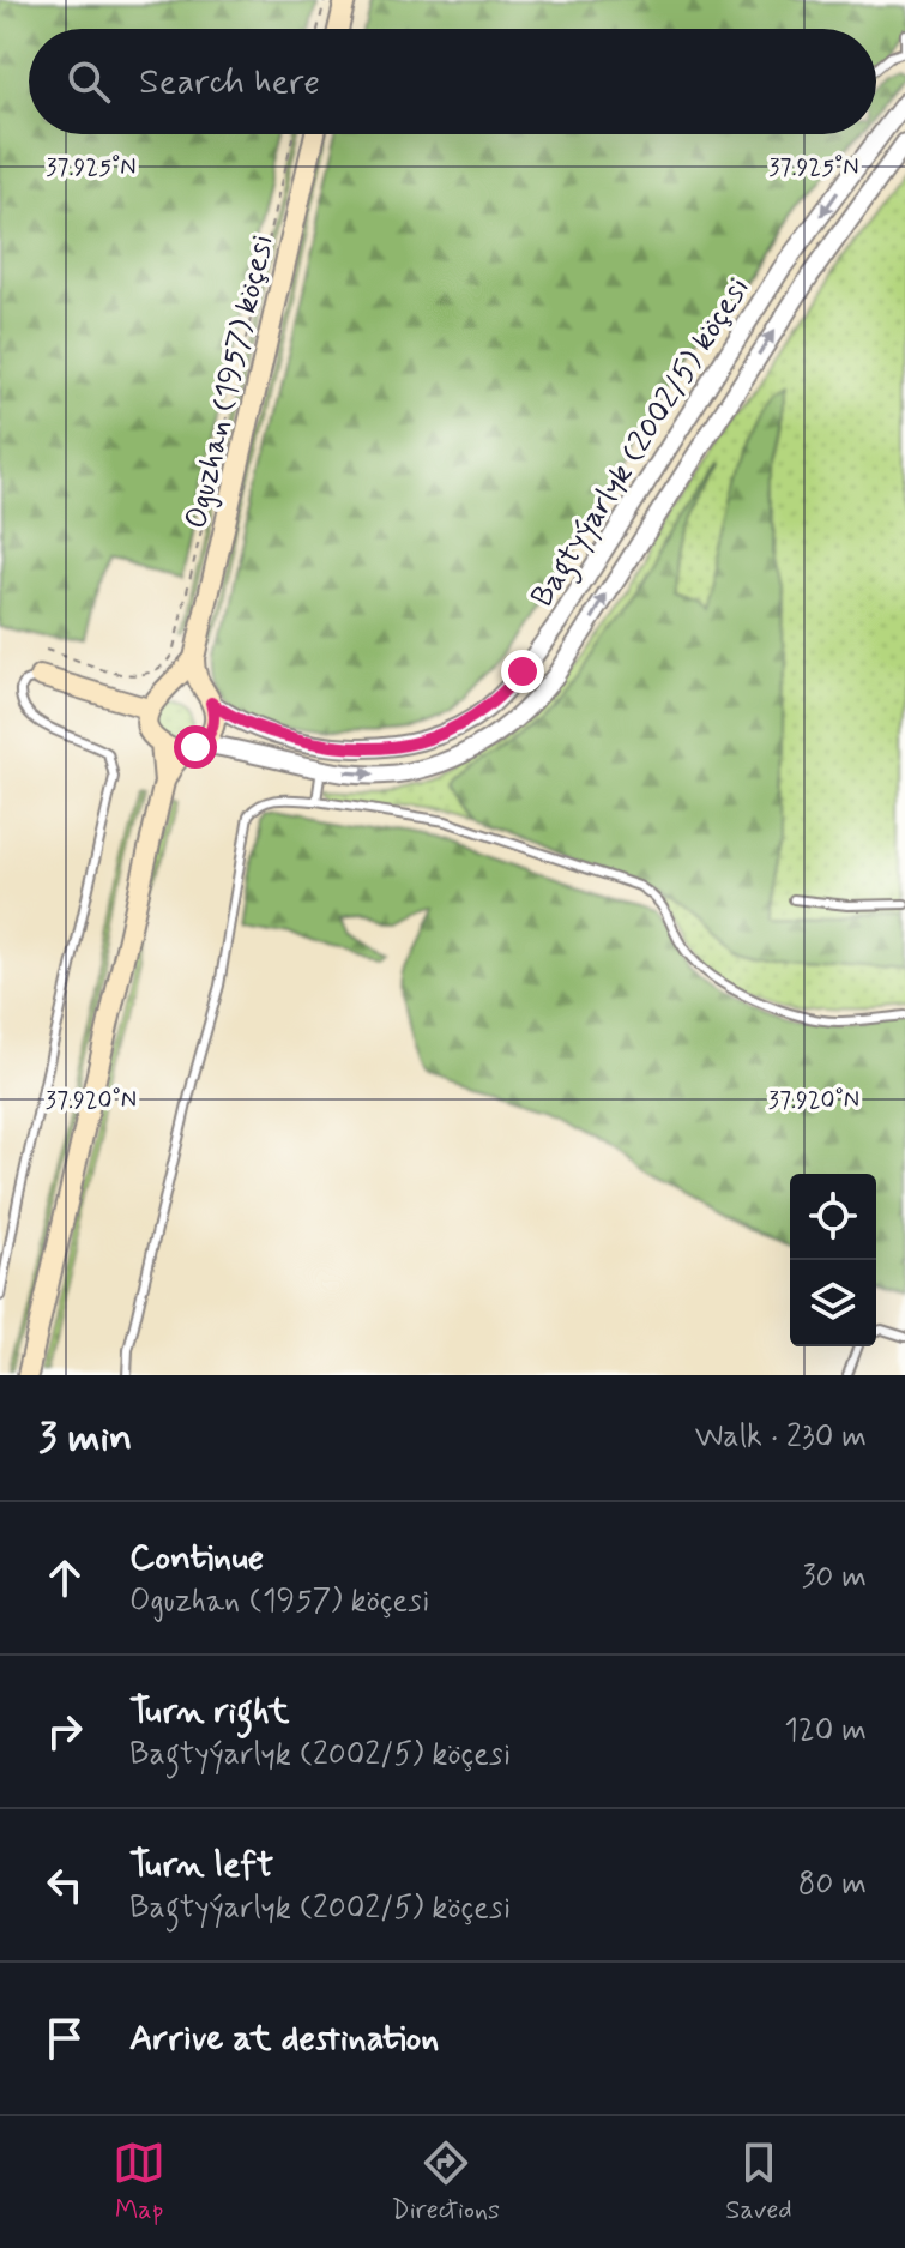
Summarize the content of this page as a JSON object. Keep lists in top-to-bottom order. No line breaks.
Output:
{"streets":{"main road":["Oguzhan (1957) köçesi"],"street":["Bagtyýarlyk (2002/5) köçesi"]},"crossings":[["Oguzhan (1957) köçesi","Bagtyýarlyk (2002/5) köçesi"]],"page":{"search":"Search here","heading":["3 min","Walk · 230 m"],"list":[["Continue","Oguzhan (1957) köçesi","30 m"],["Turn right","Bagtyýarlyk (2002/5) köçesi","120 m"],["Turn left","Bagtyýarlyk (2002/5) köçesi","80 m"],"Arrive at destination"],"nav":["Map","Directions","Saved"]},"coordinates":["37.925°N","37.920°N"]}
